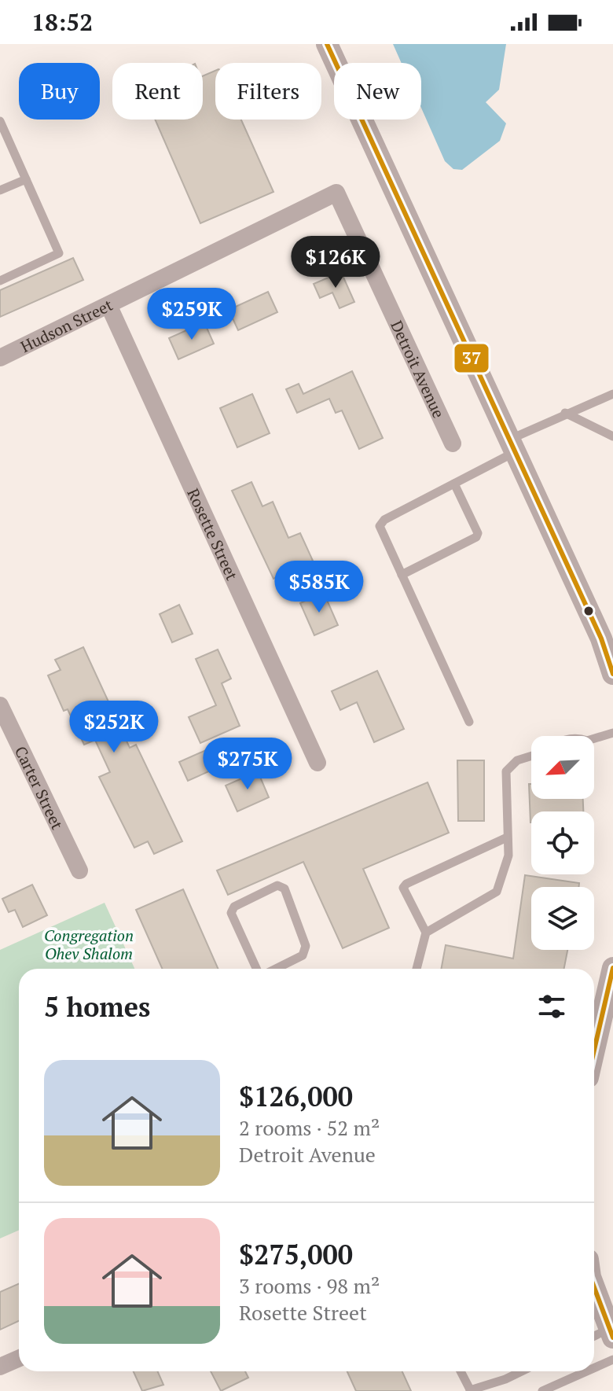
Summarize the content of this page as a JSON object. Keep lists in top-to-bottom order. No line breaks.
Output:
{"streets":{"street":["Hudson Street","Detroit Avenue","Rosette Street","Carter Street"]},"crossings":[["Hudson Street","Detroit Avenue"],["Hudson Street","Rosette Street"]],"parks":["Congregation Ohev Shalom"],"lines":["transit line 37"],"north":"bottom left","page":{"status":"18:52","chip":["Buy","Rent","Filters","New"],"price":["$126K","$259K","$585K","$252K","$275K"],"heading":"5 homes","list":[{"name":"$126,000","note":"2 rooms · 52 m² · Detroit Avenue"},{"name":"$275,000","note":"3 rooms · 98 m² · Rosette Street"}]}}
